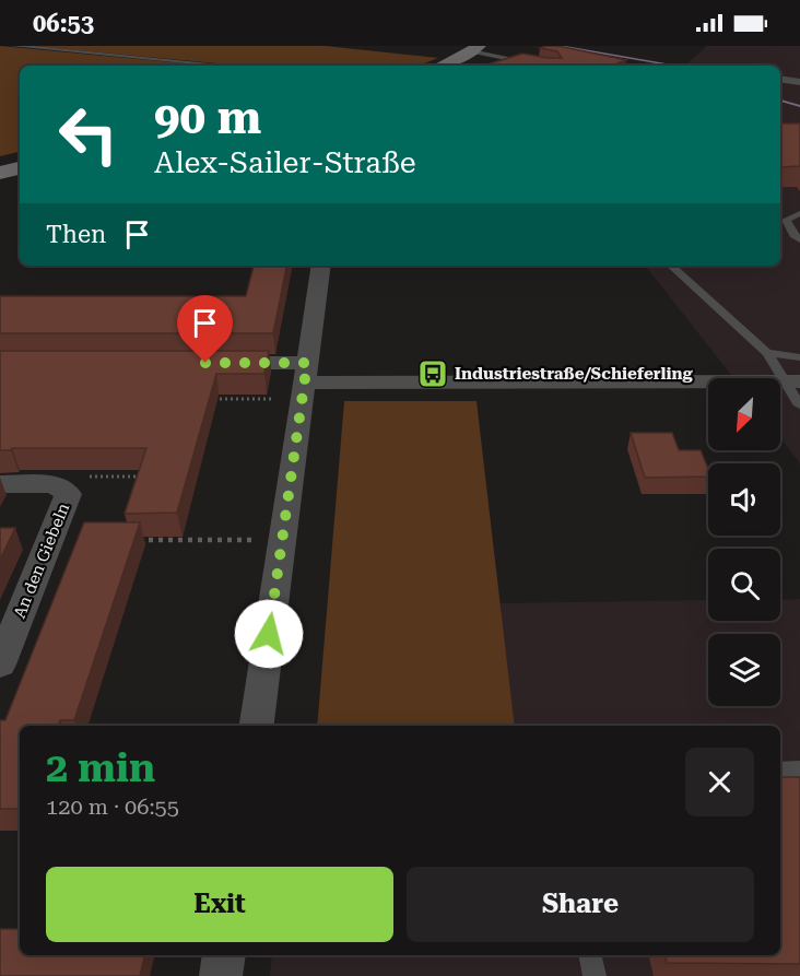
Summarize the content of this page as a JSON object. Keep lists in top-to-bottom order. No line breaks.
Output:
{"streets":{"street":["An den Giebeln"]},"places":{"bus stop":["Industriestraße/Schieferling"]},"north":"bottom left","page":{"status":"06:53","turn":["90 m","Alex-Sailer-Straße"],"then":"Then","heading":["2 min","120 m · 06:55"],"buttons":["Exit","Share"]}}
